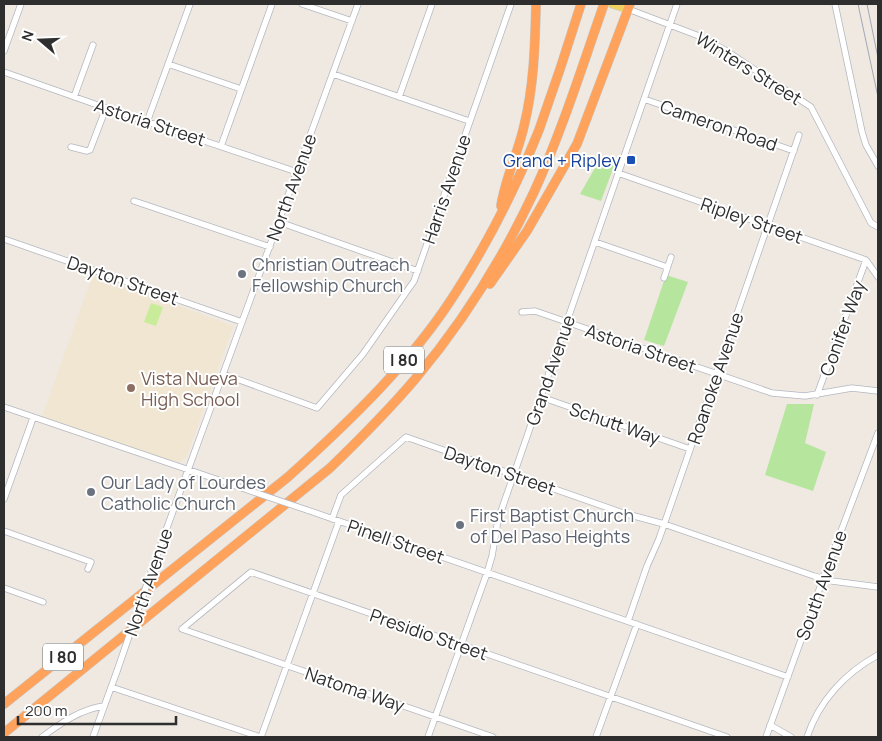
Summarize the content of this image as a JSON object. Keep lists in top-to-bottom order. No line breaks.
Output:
{"streets":{"highway":["I 80"],"main road":["Winters Street"],"street":["Astoria Street","Cameron Road","North Avenue","Harris Avenue","Ripley Street","Dayton Street","Conifer Way","Grand Avenue","Roanoke Avenue","Schutt Way","Pinell Street","South Avenue","Presidio Street","Natoma Way"]},"crossings":[["Winters Street","Grand Avenue"],["Astoria Street","North Avenue"],["Astoria Street","Conifer Way"],["Astoria Street","Grand Avenue"],["Astoria Street","Roanoke Avenue"],["Cameron Road","Grand Avenue"],["Cameron Road","Roanoke Avenue"],["North Avenue","Harris Avenue"],["North Avenue","Dayton Street"],["North Avenue","Pinell Street"],["Ripley Street","Conifer Way"],["Ripley Street","Grand Avenue"],["Ripley Street","Roanoke Avenue"],["Dayton Street","Grand Avenue"],["Dayton Street","Roanoke Avenue"],["Dayton Street","Pinell Street"],["Dayton Street","South Avenue"],["Grand Avenue","Schutt Way"],["Grand Avenue","Pinell Street"],["Grand Avenue","Presidio Street"],["Grand Avenue","Natoma Way"],["Roanoke Avenue","Schutt Way"],["Roanoke Avenue","Pinell Street"],["Pinell Street","South Avenue"],["Presidio Street","Natoma Way"]],"places":{"transit":["Grand + Ripley"],"other":["Christian Outreach Fellowship Church","Vista Nueva High School","Our Lady of Lourdes Catholic Church","First Baptist Church of Del Paso Heights"]},"scale_bar":"200 m","north":"left"}
